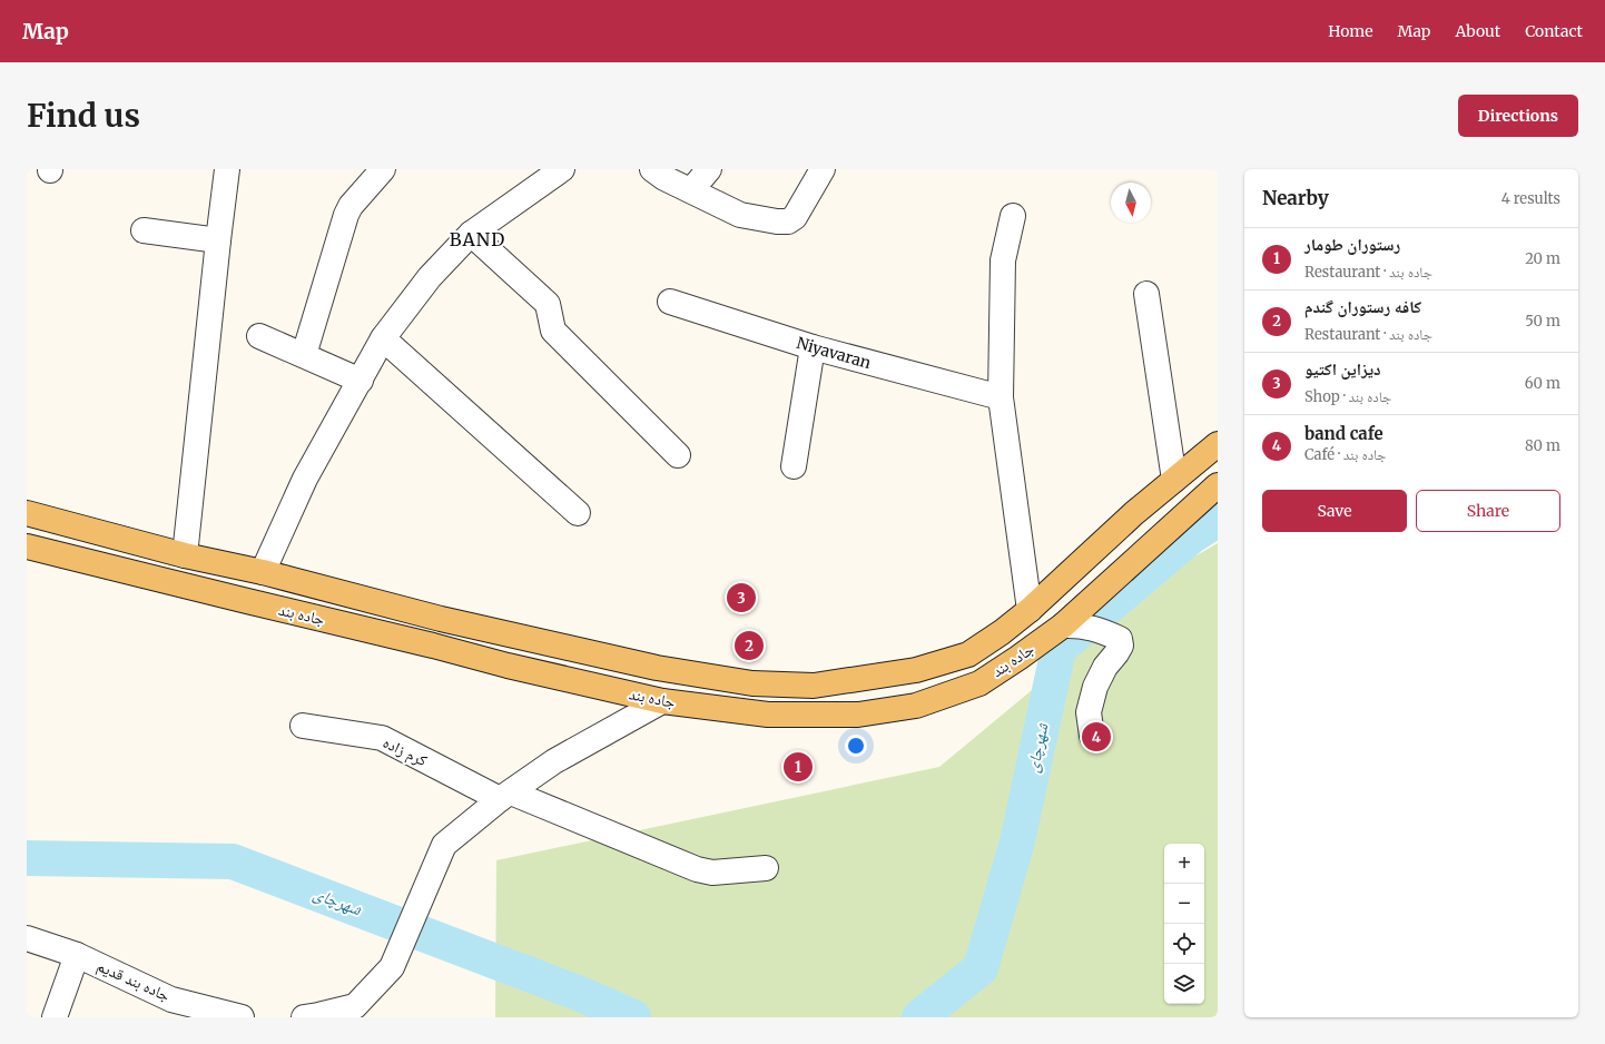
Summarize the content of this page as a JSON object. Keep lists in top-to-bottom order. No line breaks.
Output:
{"streets":{"main road":["جاده بند"],"street":["Niyavaran","کرم زاده","جاده بند قدیم"]},"districts":["BAND"],"water":["شهرچای"],"north":"bottom","page":{"header":"Map","nav":["Home","Map","About","Contact"],"buttons":["Directions",["Save","Share"]],"title":"Find us","heading":["Nearby","4 results"],"list":[{"mark":"1","name":"رستوران طومار","note":"Restaurant · جاده بند","value":"20 m"},{"mark":"2","name":"کافه رستوران گندم","note":"Restaurant · جاده بند","value":"50 m"},{"mark":"3","name":"دیزاین اکتیو","note":"Shop · جاده بند","value":"60 m"},{"mark":"4","name":"band cafe","note":"Café · جاده بند","value":"80 m"}],"pins":["3","2","4","1"],"map_buttons":["+","−"]}}
